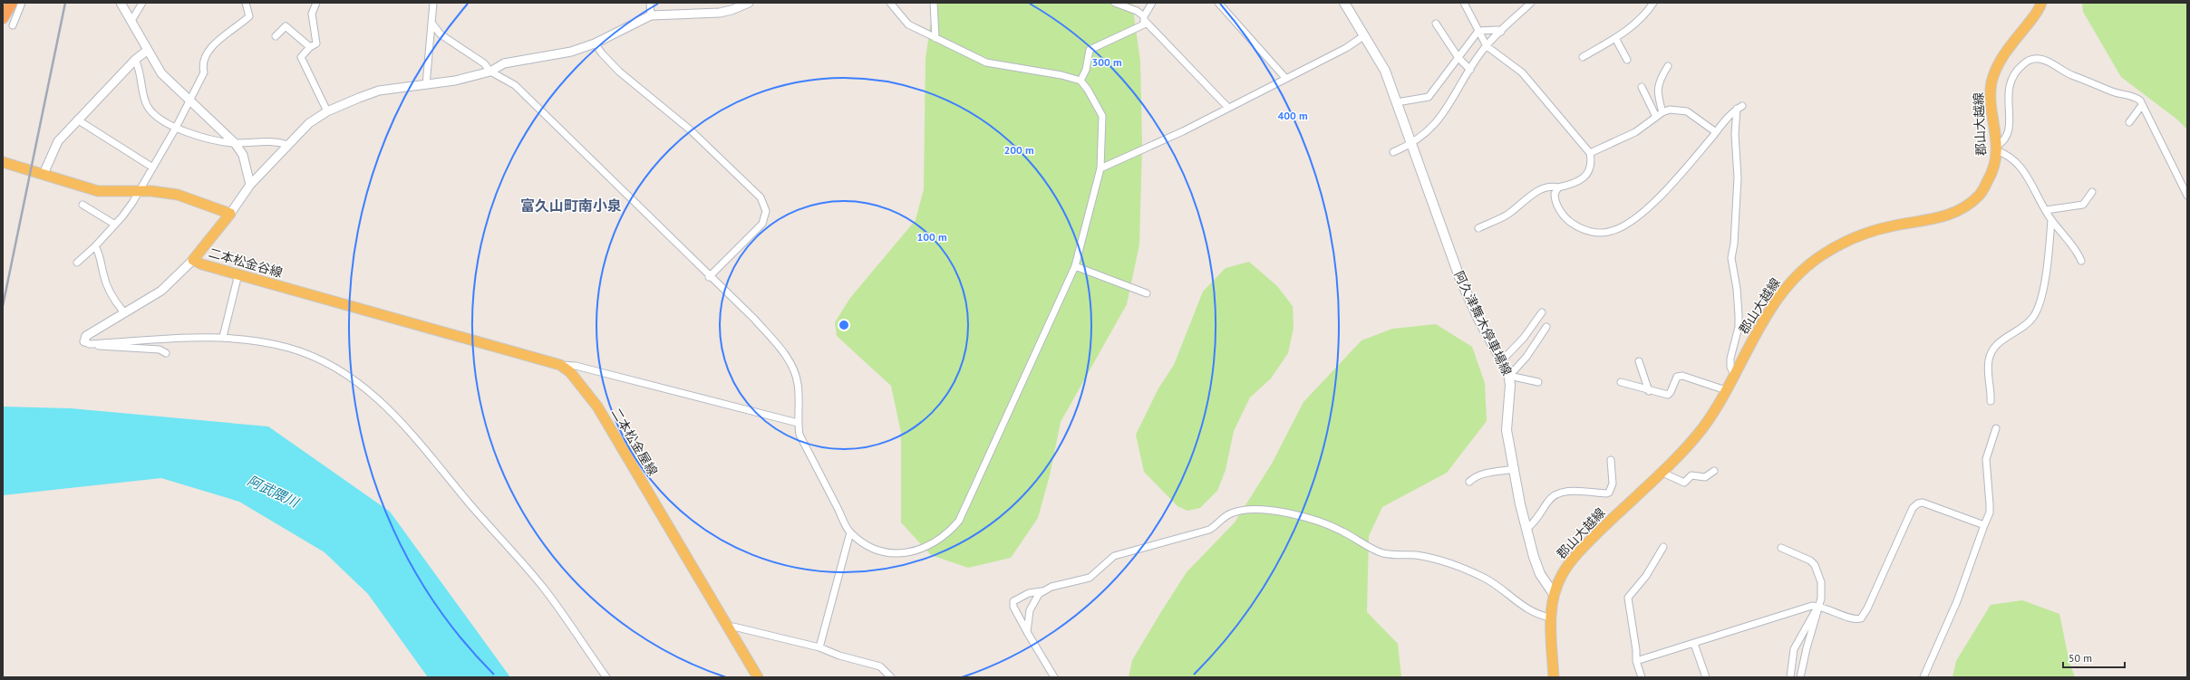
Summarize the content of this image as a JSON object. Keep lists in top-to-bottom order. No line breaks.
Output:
{"streets":{"main road":["郡山大越線","二本松金谷線","阿久津舞木停車場線","二本松金屋線"]},"crossings":[["郡山大越線","阿久津舞木停車場線"],["二本松金谷線","二本松金屋線"]],"districts":["富久山町南小泉"],"water":["阿武隈川"],"scale_bar":"50 m","rings":["300 m","400 m","200 m","100 m"]}
